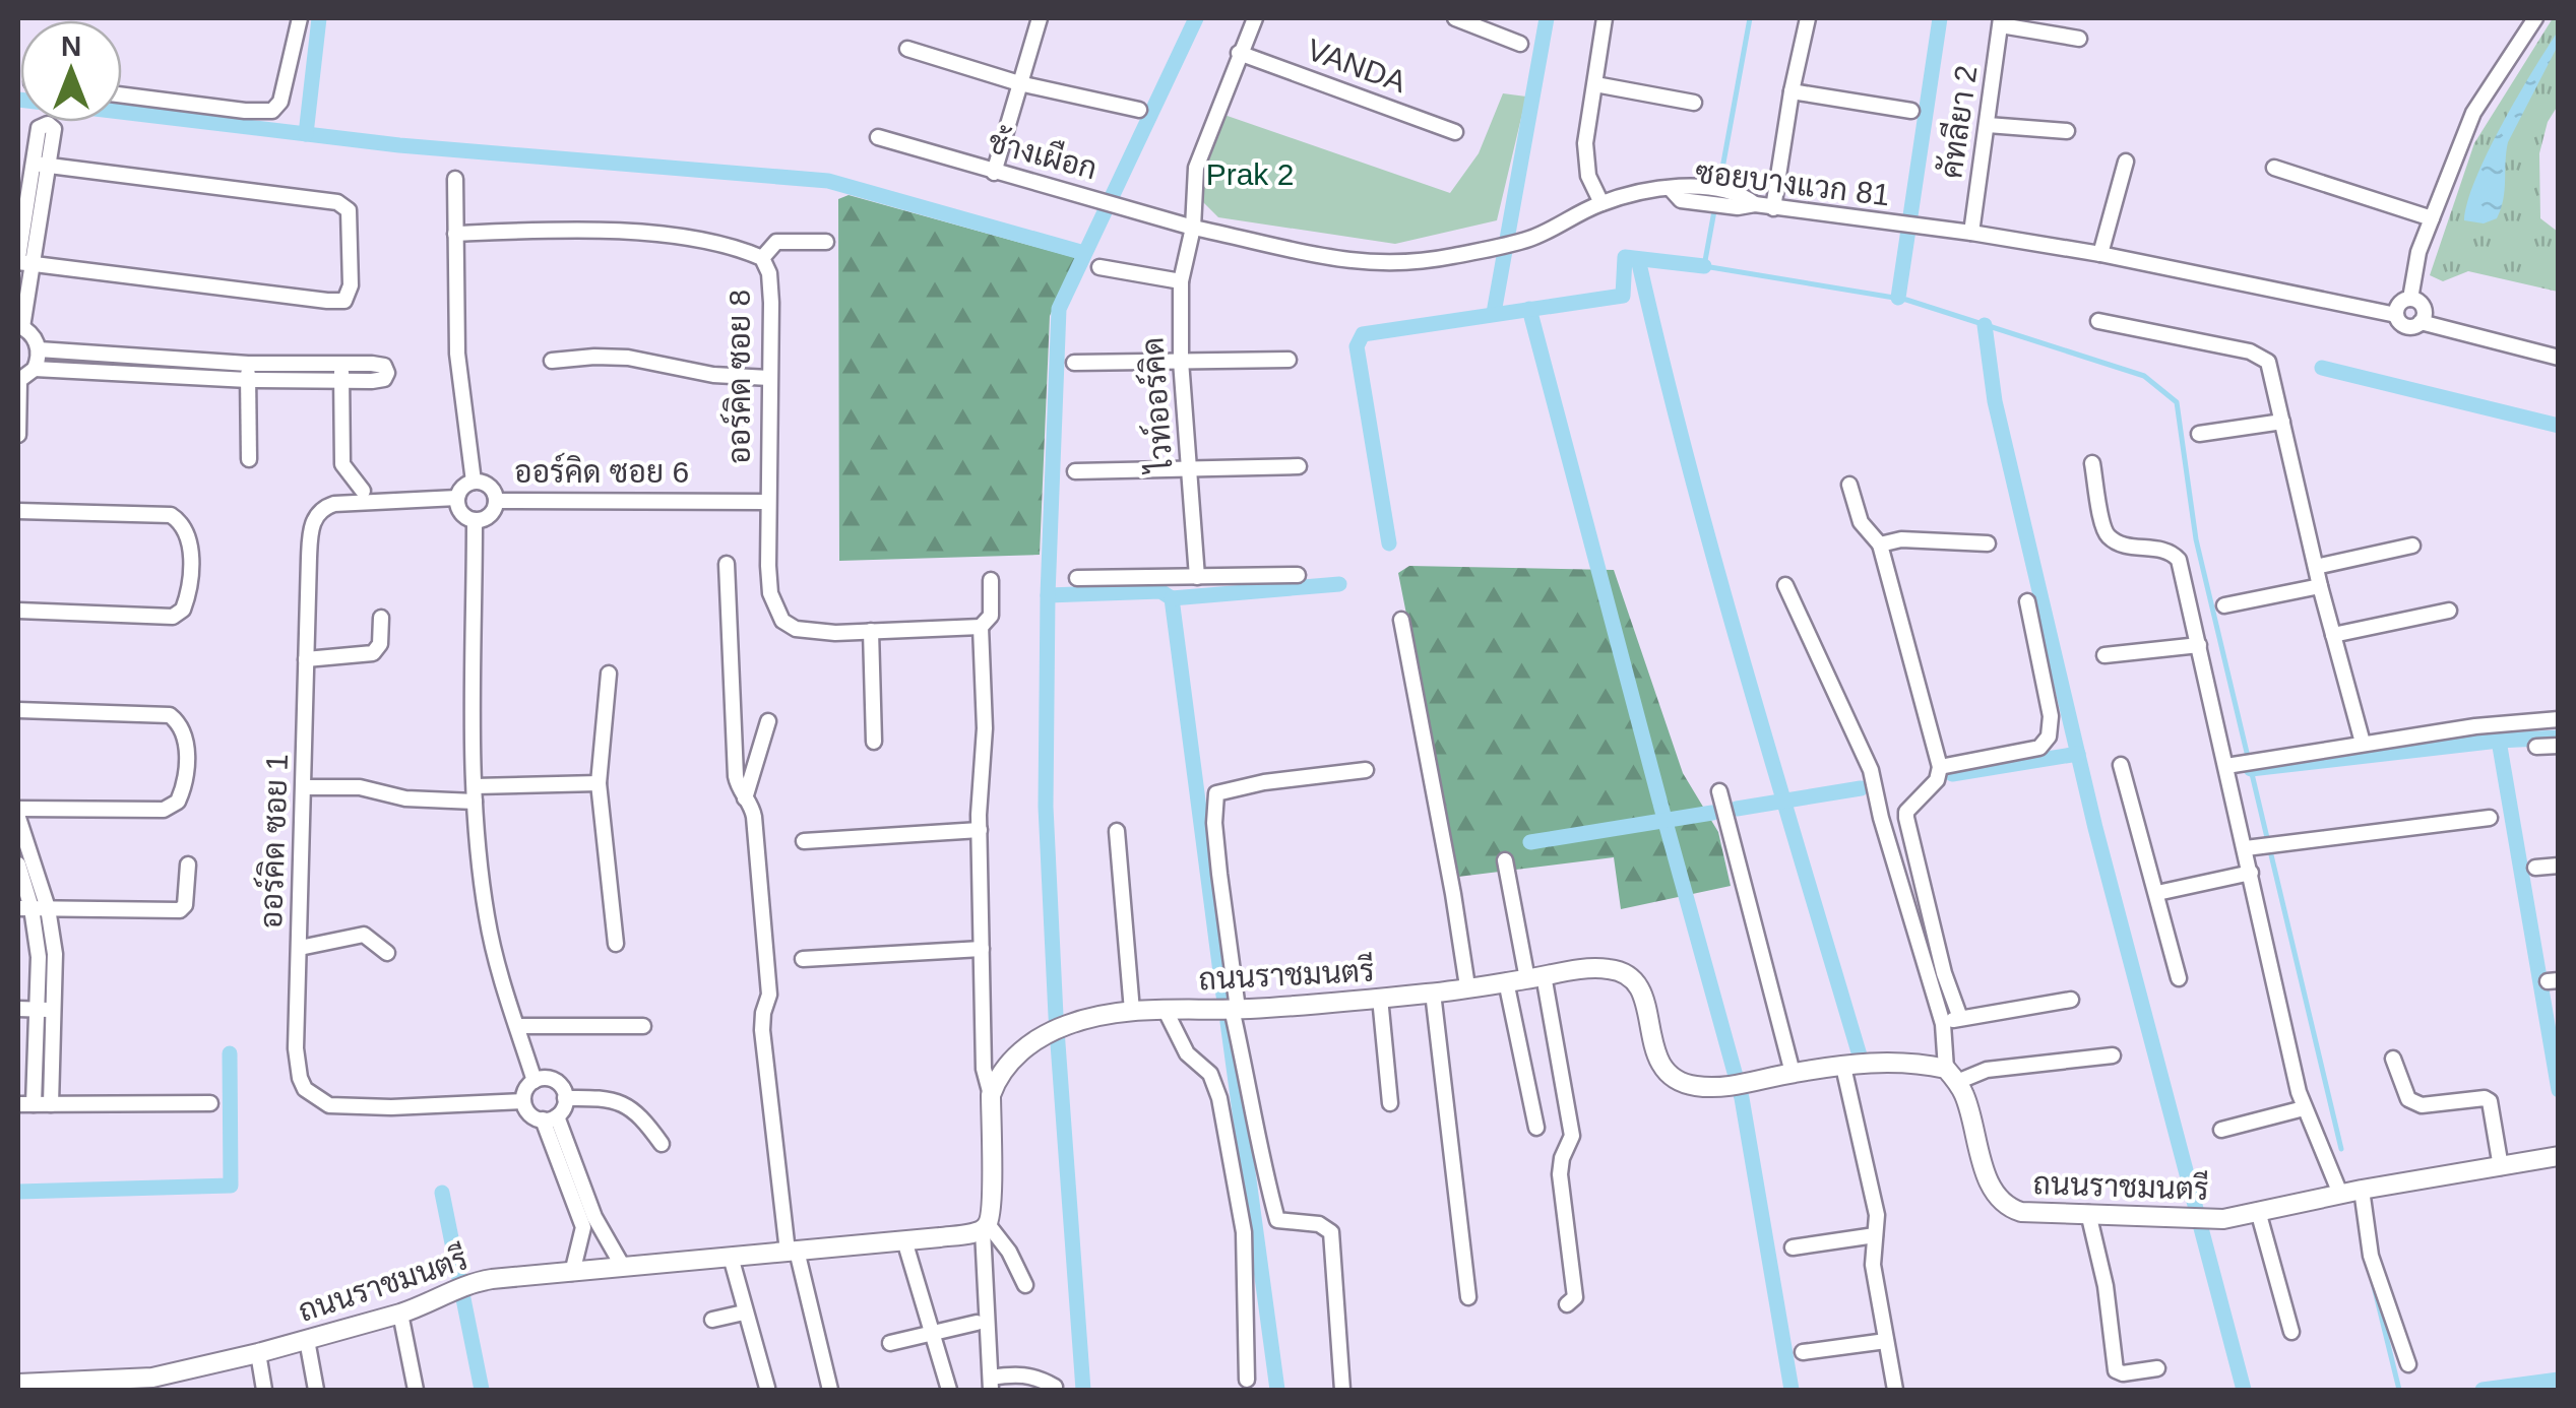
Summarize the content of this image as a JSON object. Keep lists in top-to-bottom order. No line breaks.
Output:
{"streets":{"street":["VANDA","คัทลียา 2","ช้างเผือก","ซอยบางแวก 81","ออร์คิด ซอย 8","ไวท์ออร์คิด","ออร์คิด ซอย 6","ออร์คิด ซอย 1","ถนนราชมนตรี"]},"crossings":[["คัทลียา 2","ซอยบางแวก 81"],["ช้างเผือก","ซอยบางแวก 81"],["ช้างเผือก","ไวท์ออร์คิด"],["ซอยบางแวก 81","ไวท์ออร์คิด"],["ออร์คิด ซอย 8","ออร์คิด ซอย 6"],["ออร์คิด ซอย 6","ออร์คิด ซอย 1"]],"parks":["Prak 2"],"north":"top"}
